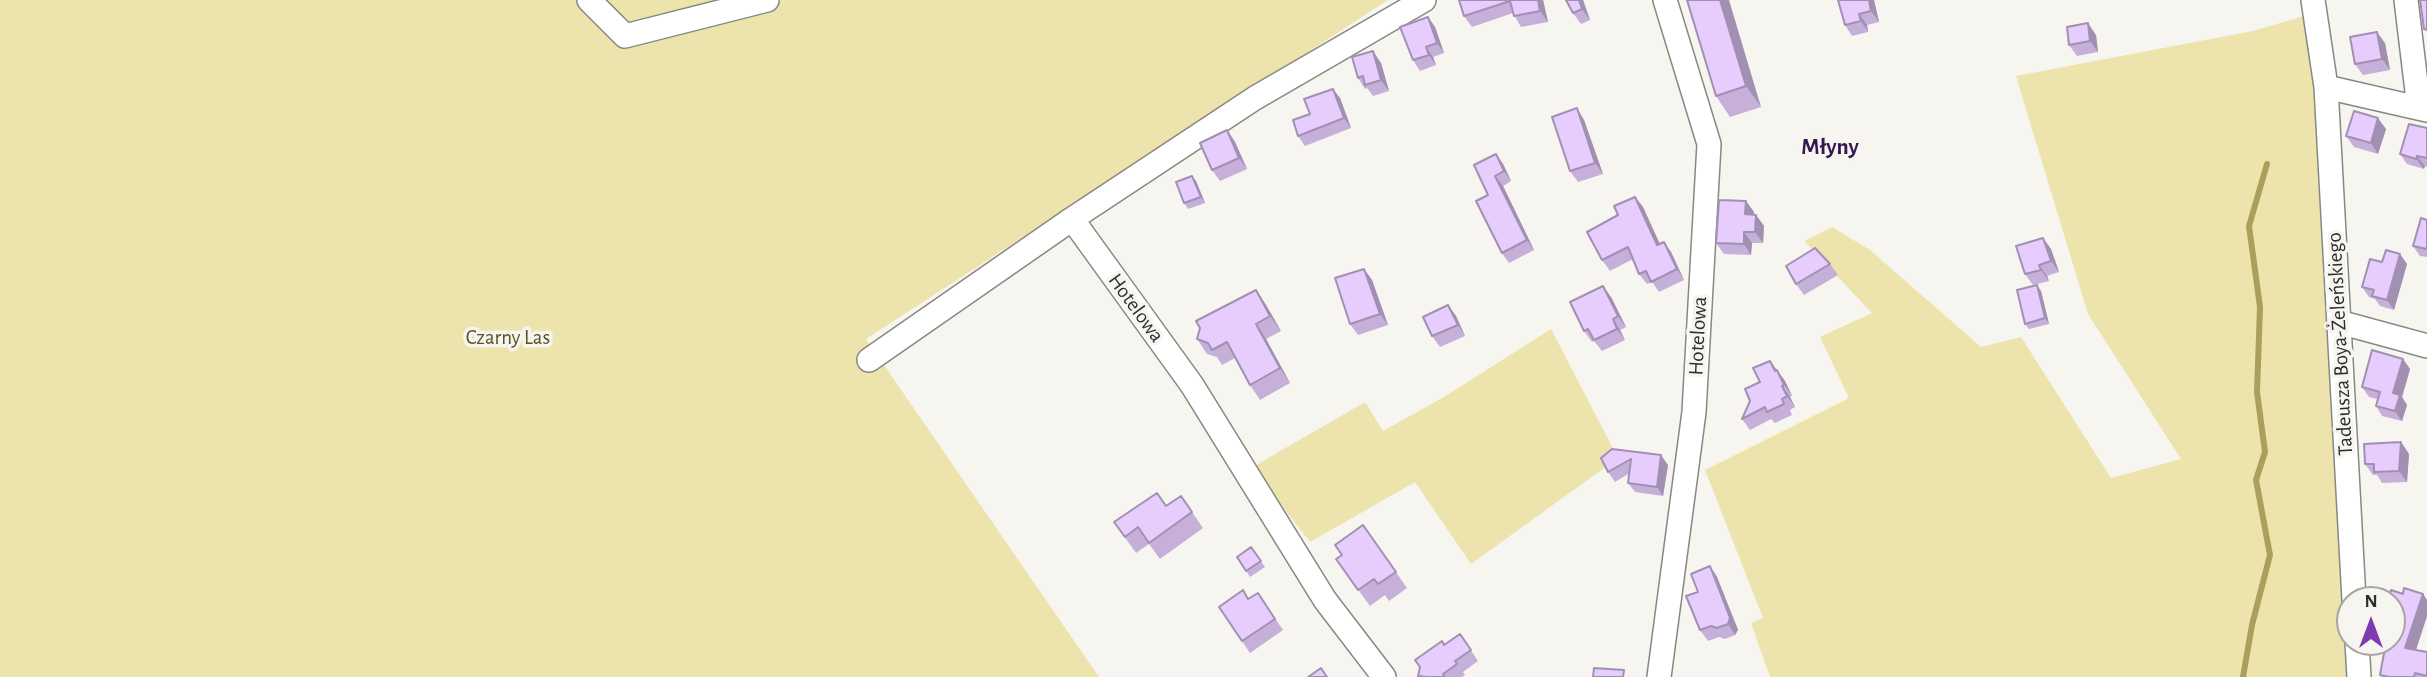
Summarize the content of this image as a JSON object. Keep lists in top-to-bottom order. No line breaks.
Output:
{"streets":{"street":["Hotelowa","Tadeusza Boya-Żeleńskiego"]},"districts":["Młyny"],"parks":["Czarny Las"],"north":"top"}
